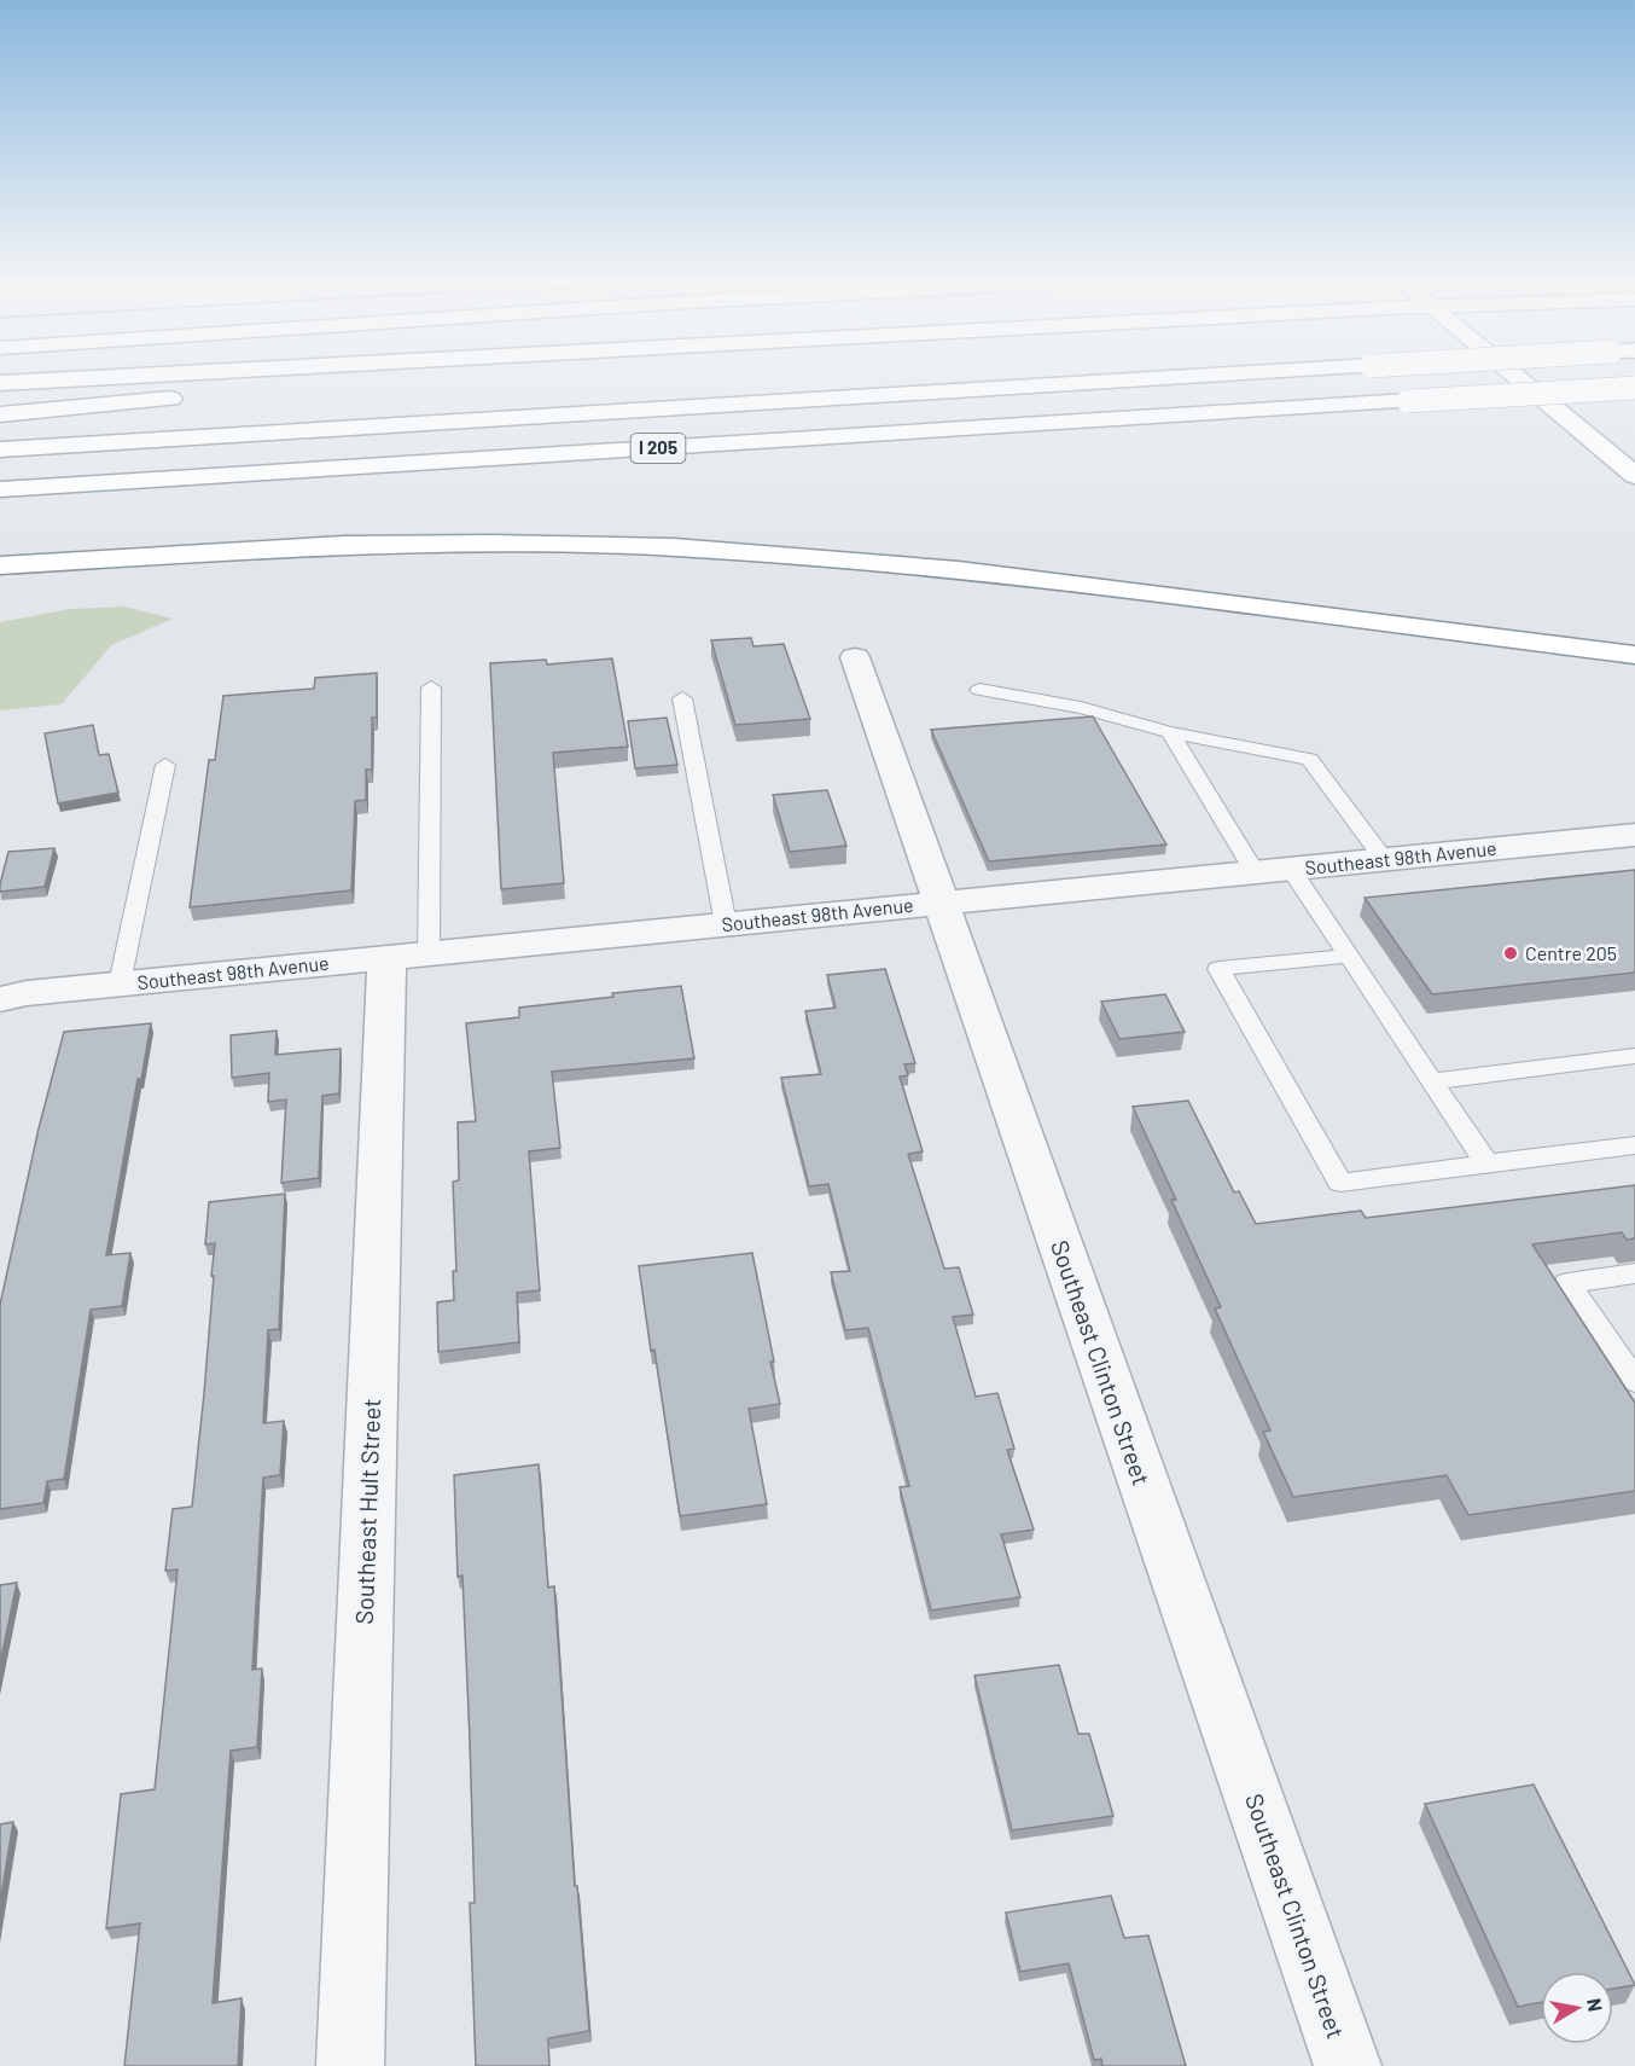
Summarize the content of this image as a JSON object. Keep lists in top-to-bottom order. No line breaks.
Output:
{"streets":{"main road":["I 205"],"street":["Southeast 98th Avenue","Southeast Clinton Street","Southeast Hult Street"]},"crossings":[["Southeast 98th Avenue","Southeast Clinton Street"],["Southeast 98th Avenue","Southeast Hult Street"]],"places":["Centre 205"],"north":"right"}
